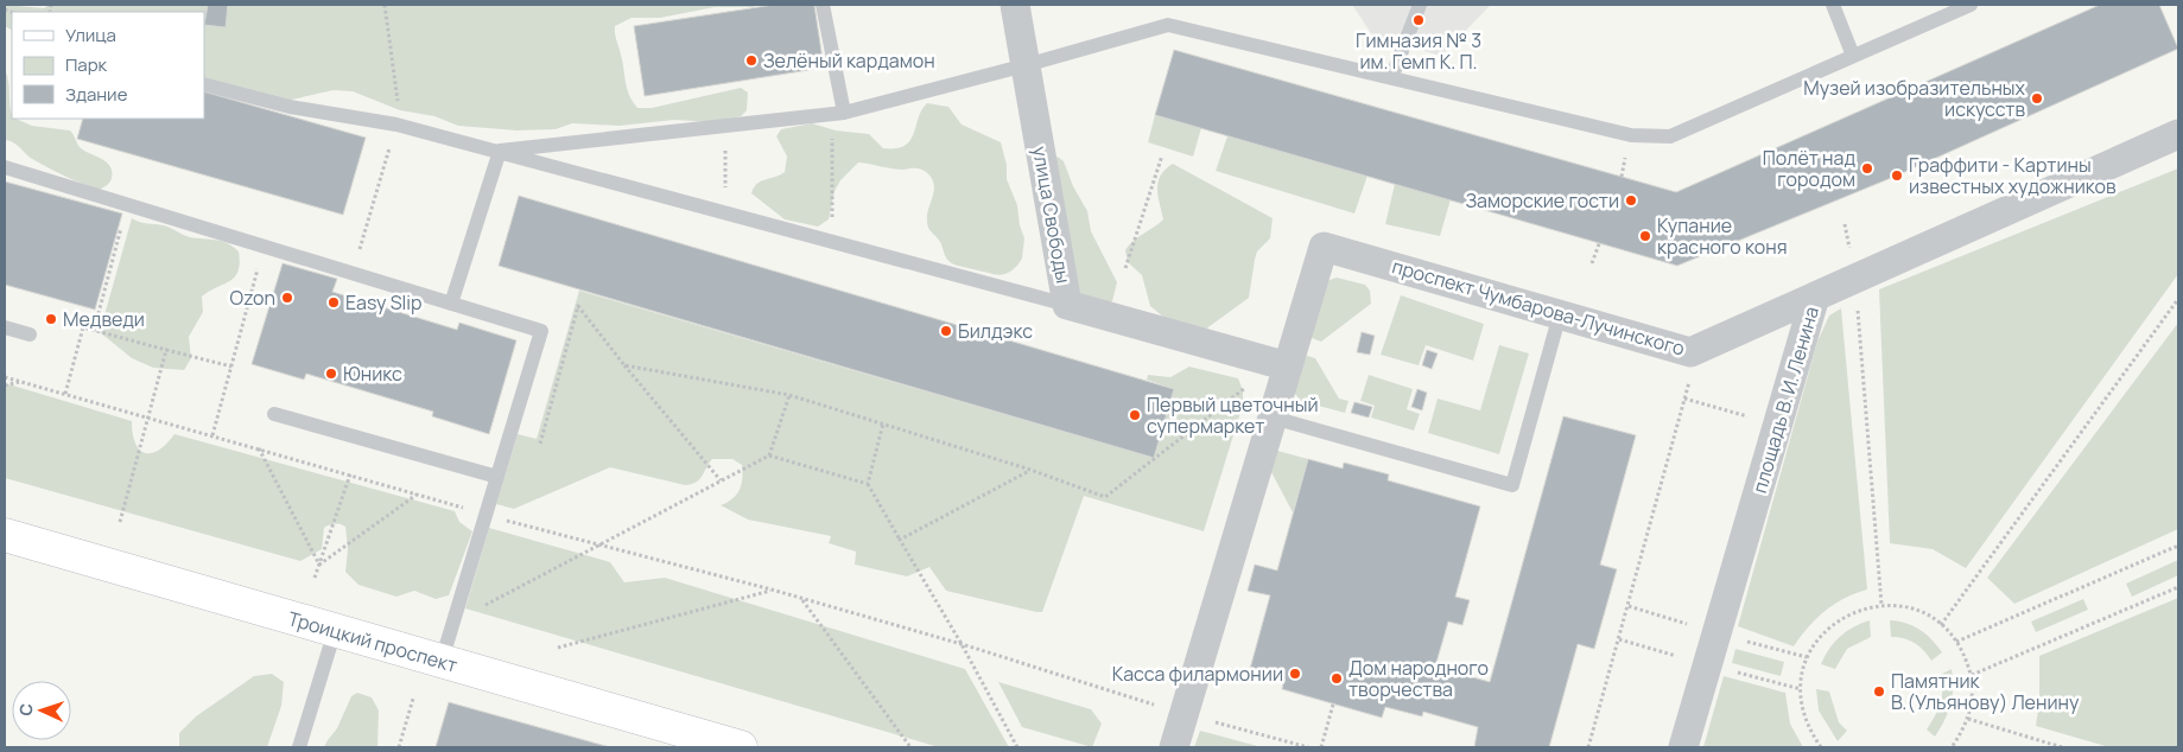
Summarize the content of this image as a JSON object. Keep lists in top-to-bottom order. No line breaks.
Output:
{"streets":{"main road":["Троицкий проспект"],"street":["улица Свободы","проспект Чумбарова-Лучинского","площадь В. И. Ленина"]},"crossings":[["улица Свободы","проспект Чумбарова-Лучинского"],["проспект Чумбарова-Лучинского","площадь В. И. Ленина"]],"places":["Гимназия № 3 им. Гемп К. П.","Зелёный кардамон","Музей изобразительных искусств","Полёт над городом","Граффити - Картины известных художников","Заморские гости","Купание красного коня","Ozon","Easy Slip","Медведи","Билдэкс","Юникс","Первый цветочный супермаркет","Касса филармонии","Дом народного творчества","Памятник В.(Ульянову) Ленину"],"legend":["Улица","Парк","Здание"],"north":"left"}
